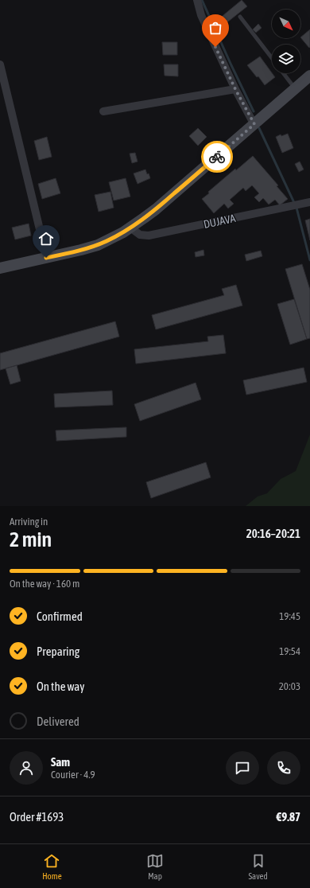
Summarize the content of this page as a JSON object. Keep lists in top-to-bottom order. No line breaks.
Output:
{"streets":{"street":["DUJAVA"]},"north":"bottom right","page":{"heading":["2 min","Arriving in","20:16–20:21"],"panel":["Sam","Courier · 4.9","Order #1693","€9.87"],"bar":"On the way · 160 m","list":[["Confirmed","19:45"],["Preparing","19:54"],["On the way","20:03"],"Delivered"],"tabs":["Home","Map","Saved"]}}
